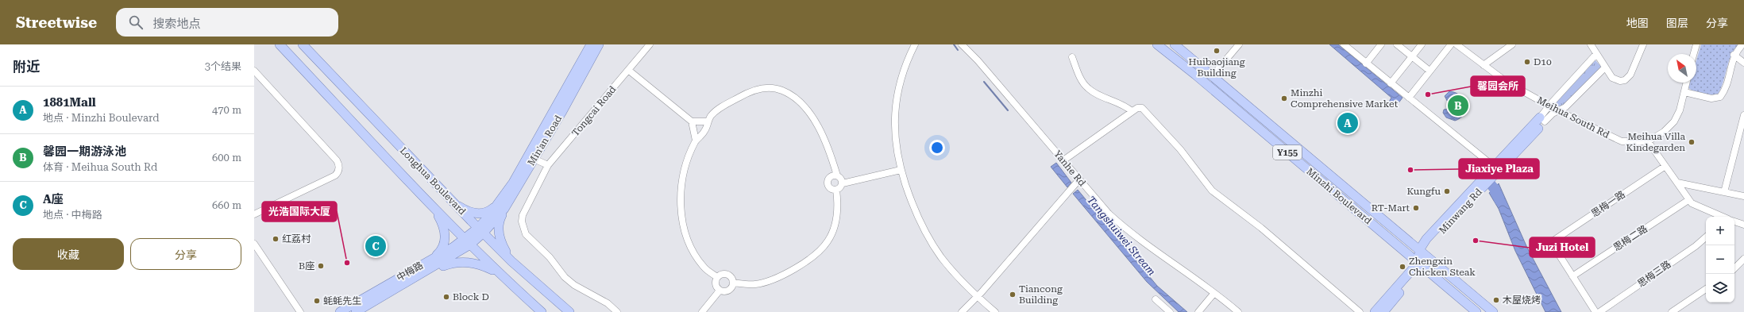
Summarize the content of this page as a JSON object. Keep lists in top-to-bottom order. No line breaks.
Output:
{"streets":{"main road":["Min'an Road","Y155","Longhua Boulevard","Minzhi Boulevard","Minwang Rd","中梅路"],"street":["Tongcai Road","Meihua South Rd","Yanhe Rd","思梅一路","思梅二路","思梅三路"]},"crossings":[["Meihua South Rd","Minwang Rd"],["Min'an Road","Longhua Boulevard"],["Min'an Road","中梅路"],["Longhua Boulevard","中梅路"],["Minzhi Boulevard","Minwang Rd"],["思梅一路","思梅二路"]],"water":["Tangshuiwei Stream"],"places":["Huibaojiang Building","D10","馨园会所","Minzhi Comprehensive Market","Meihua Villa Kindegarden","Jiaxiye Plaza","Kungfu","RT-Mart","红荔村","Juzi Hotel","光浩国际大厦","B座","Zhengxin Chicken Steak","Tiancong Building","Block D","木屋烧烤","蚝蚝先生"],"north":"top left","page":{"header":"Streetwise","search":"搜索地点","nav":["地图","图层","分享"],"heading":["附近","3个结果"],"list":[{"mark":"A","name":"1881Mall","note":"地点 · Minzhi Boulevard","value":"470 m"},{"mark":"B","name":"馨园一期游泳池","note":"体育 · Meihua South Rd","value":"600 m"},{"mark":"C","name":"A座","note":"地点 · 中梅路","value":"660 m"}],"pins":["B","A","C"],"map_buttons":["+","−"],"buttons":["收藏","分享"]}}
